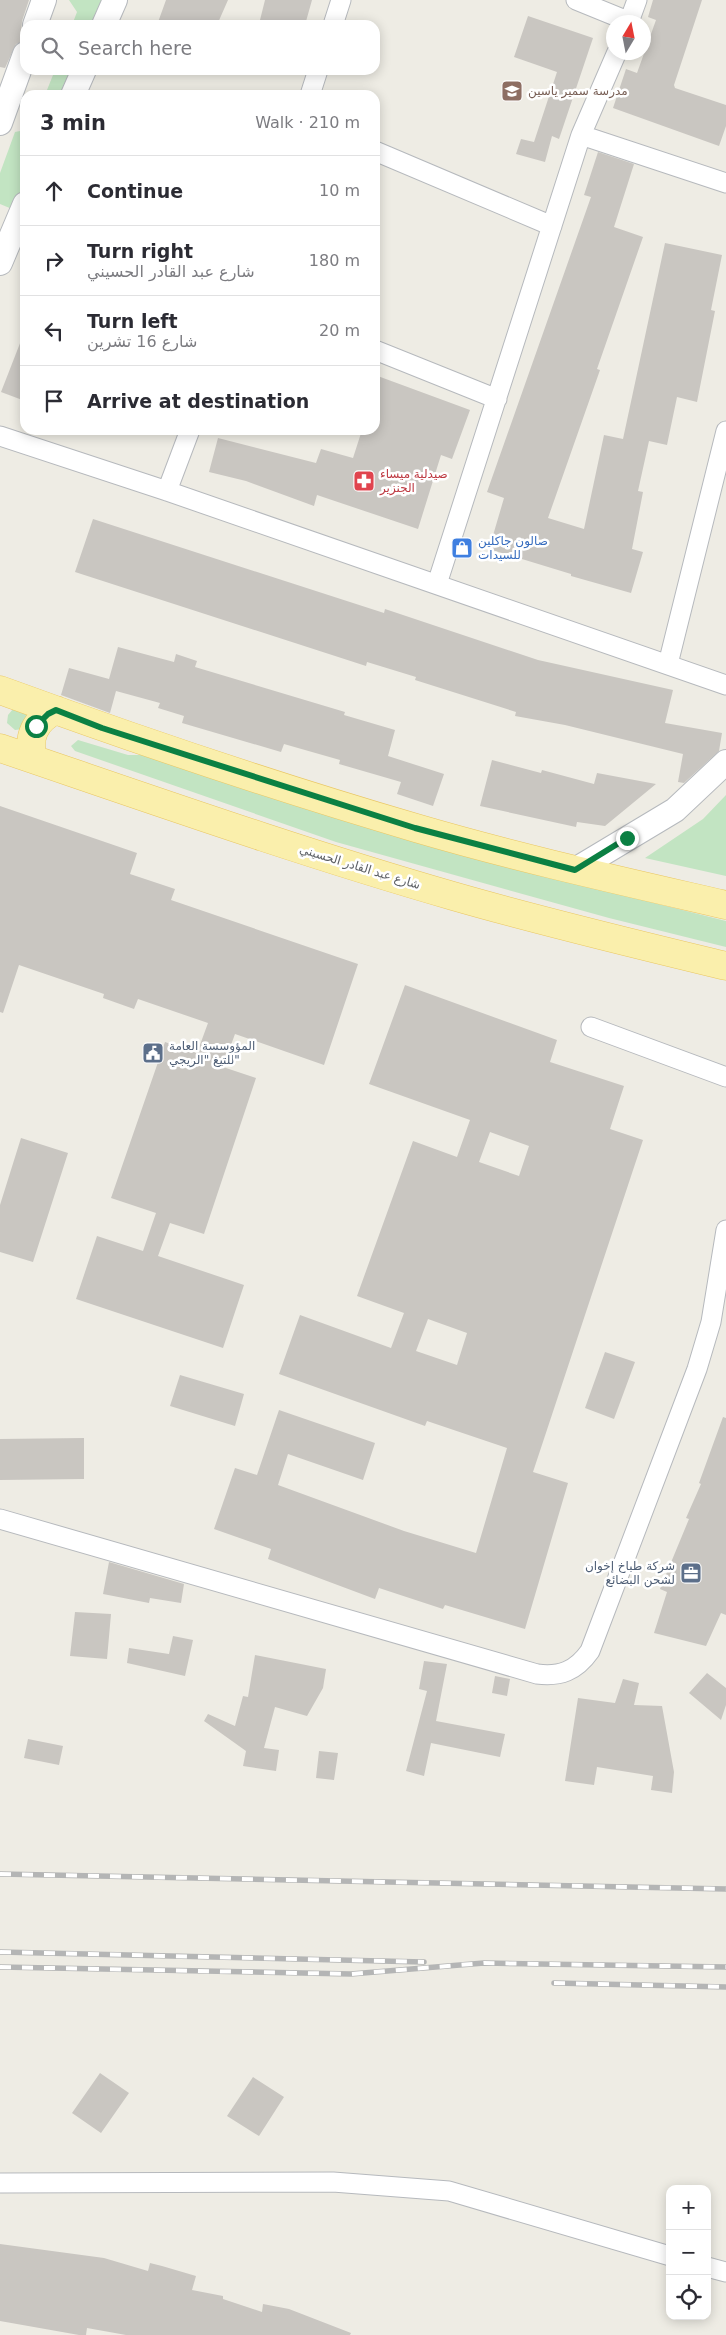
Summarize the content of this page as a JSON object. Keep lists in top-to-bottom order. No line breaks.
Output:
{"streets":{"main road":["شارع عبد القادر الحسيني"]},"places":{"school or university":["مدرسة سمير ياسين"],"pharmacy":["صيدلية ميساء الجنزير"],"shop":["صالون جاكلين للسيدات"],"public building":["المؤوسسة العامة للتيغ \"الريجي\""],"office":["شركة طباخ إخوان لشحن البضائع"]},"north":"top","page":{"search":"Search here","heading":["3 min","Walk · 210 m"],"list":[["Continue","10 m"],["Turn right","شارع عبد القادر الحسيني","180 m"],["Turn left","شارع 16 تشرين","20 m"],"Arrive at destination"],"map_buttons":["+","−"]}}
